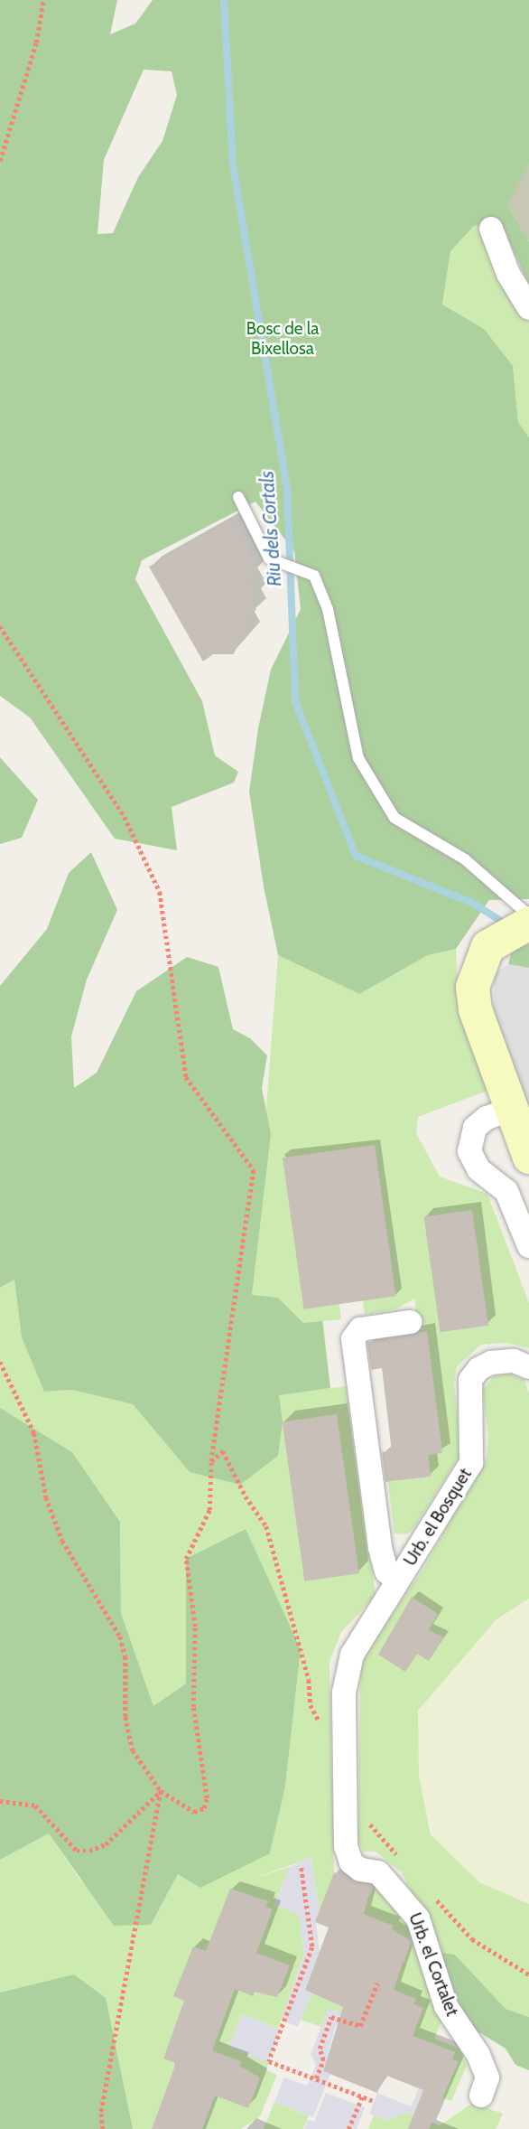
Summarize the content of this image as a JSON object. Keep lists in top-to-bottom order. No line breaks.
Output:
{"streets":{"street":["Urb. el Bosquet","Urb. el Cortalet"]},"crossings":[["Urb. el Bosquet","Urb. el Cortalet"]],"water":["Riu dels Cortals"],"parks":["Bosc de la Bixellosa"]}
